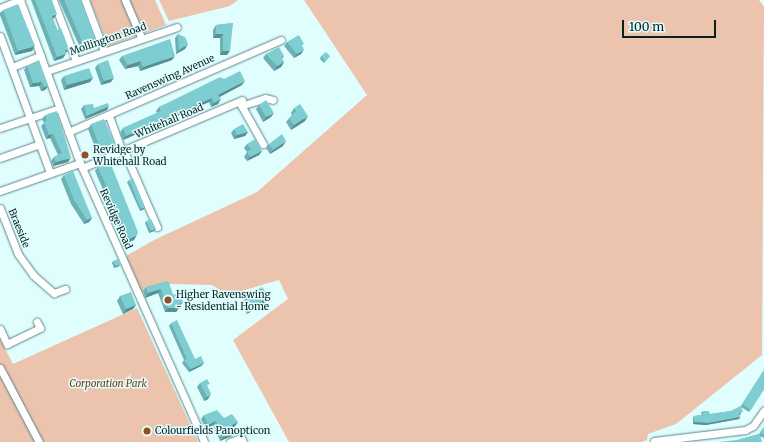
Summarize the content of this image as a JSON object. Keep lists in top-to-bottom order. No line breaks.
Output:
{"streets":{"street":["Mollington Road","Ravenswing Avenue","Whitehall Road","Revidge Road","Braeside"]},"crossings":[["Mollington Road","Revidge Road"],["Ravenswing Avenue","Revidge Road"],["Whitehall Road","Revidge Road"]],"parks":["Corporation Park"],"places":["Revidge by Whitehall Road","Higher Ravenswing - Residential Home","Colourfields Panopticon"],"scale_bar":"100 m"}
